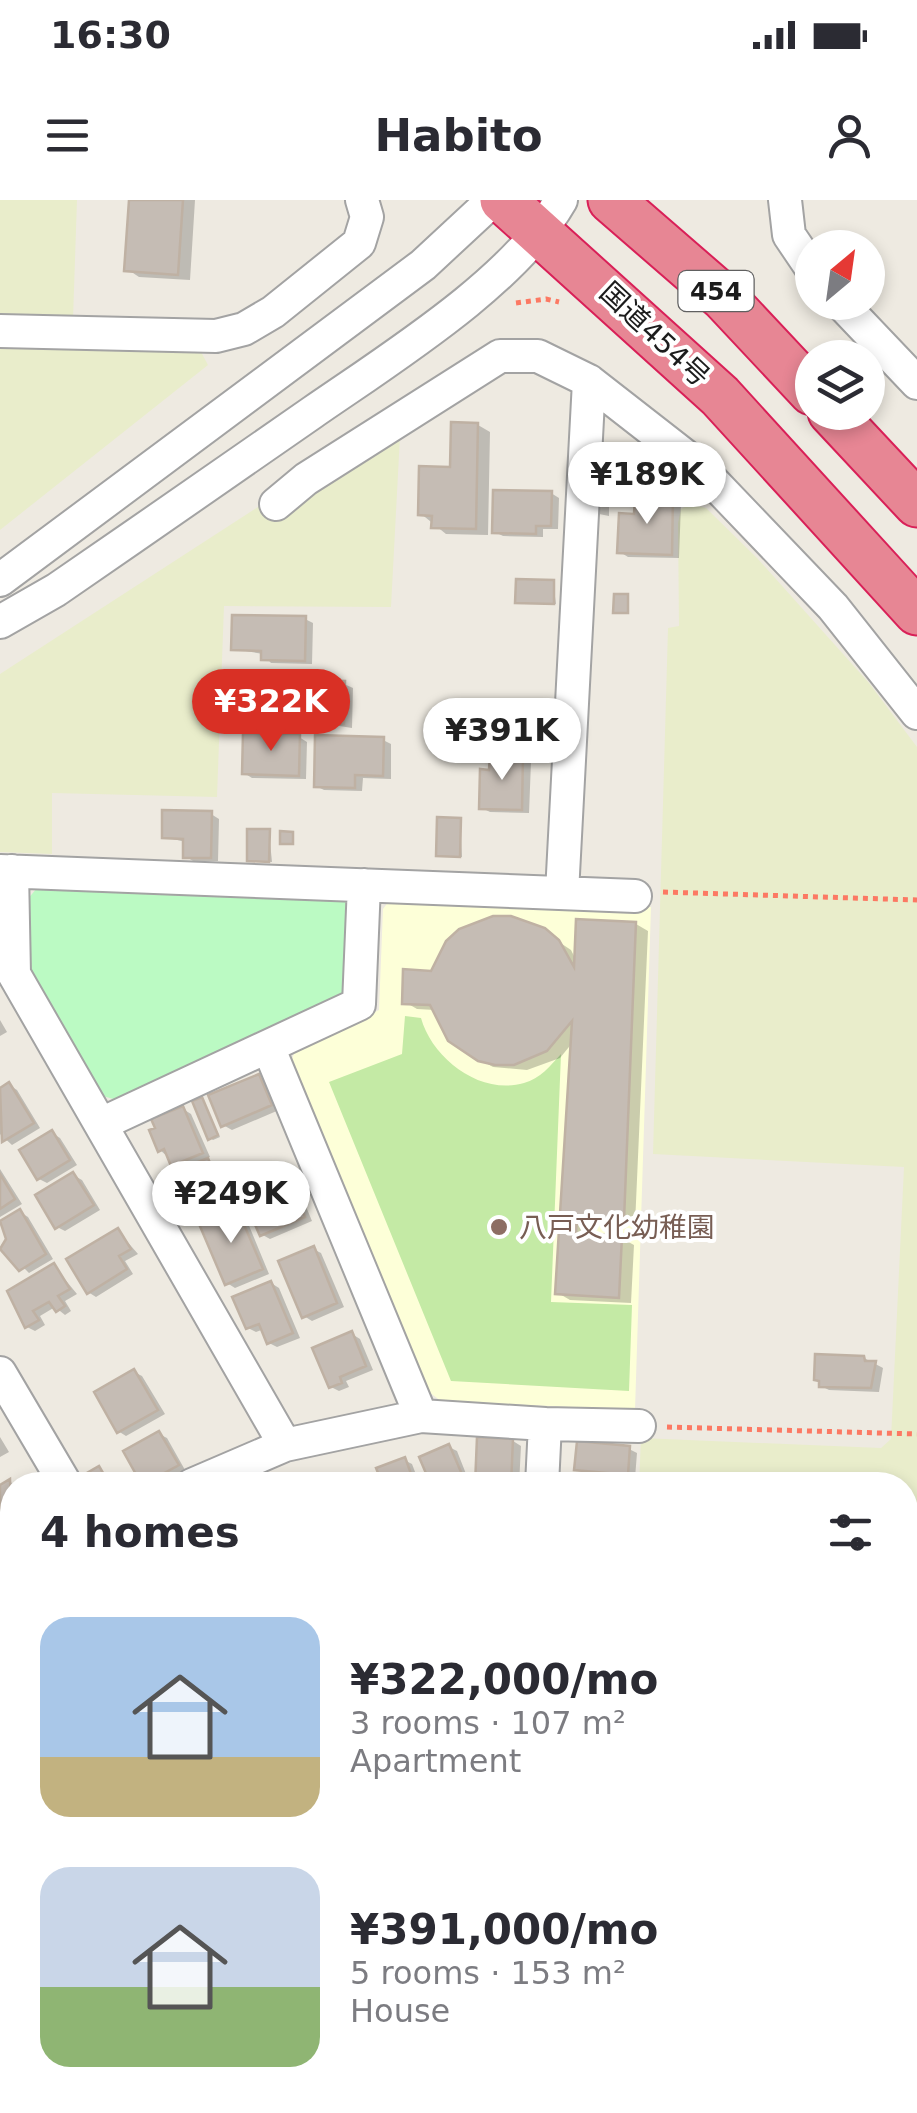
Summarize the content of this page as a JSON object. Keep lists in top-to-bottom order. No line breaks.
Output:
{"streets":{"highway":["454","国道454号"]},"places":["八戸文化幼稚園"],"north":"top right","page":{"status":"16:30","header":"Habito","price":["¥189K","¥322K","¥391K","¥249K"],"heading":"4 homes","list":[{"name":"¥322,000/mo","note":"3 rooms · 107 m² · Apartment"},{"name":"¥391,000/mo","note":"5 rooms · 153 m² · House"}]}}
